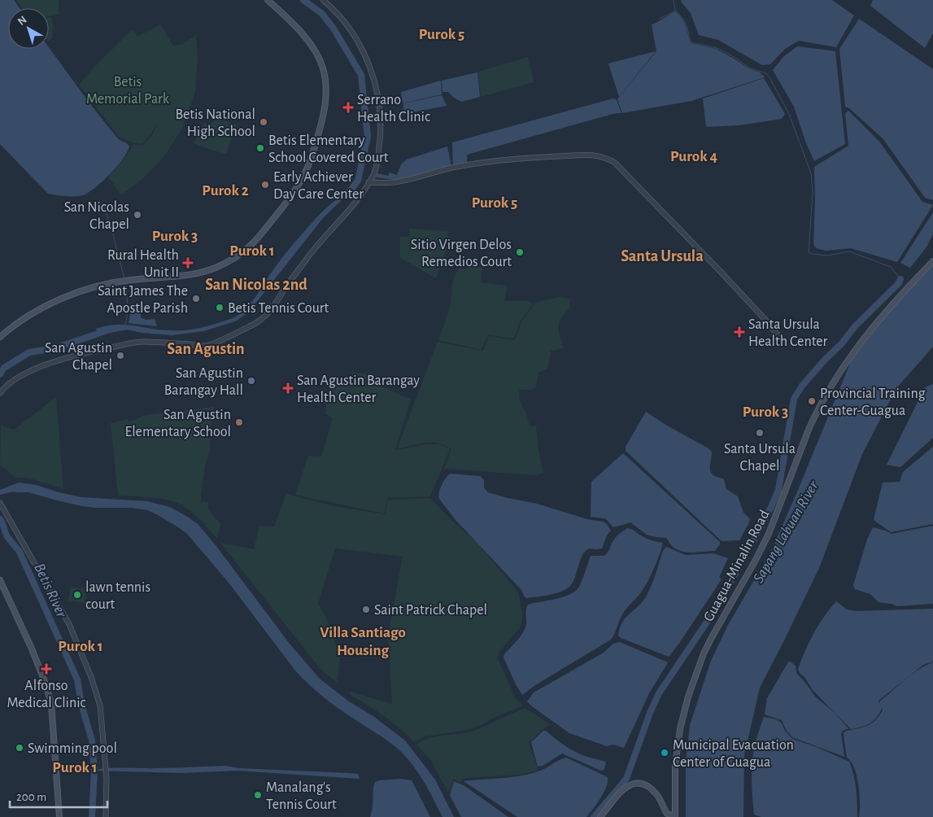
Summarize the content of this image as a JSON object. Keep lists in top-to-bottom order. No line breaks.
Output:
{"streets":{"main road":["Guagua-Minalin Road"]},"districts":["Purok 5","Purok 4","Purok 2","Purok 5","Purok 3","Purok 1","Santa Ursula","San Nicolas 2nd","San Agustin","Purok 3","Villa Santiago Housing","Purok 1","Purok 1"],"water":["Sapang Labuan River","Betis River"],"parks":["Betis Memorial Park"],"places":{"health":["Serrano Health Clinic","Rural Health Unit II","Santa Ursula Health Center","San Agustin Barangay Health Center","Alfonso Medical Clinic"],"other":["Betis National High School","Betis Elementary School Covered Court","Early Achiever Day Care Center","San Nicolas Chapel","Sitio Virgen Delos Remedios Court","Saint James The Apostle Parish","Betis Tennis Court","San Agustin Chapel","San Agustin Barangay Hall","Provincial Training Center-Guagua","San Agustin Elementary School","Santa Ursula Chapel","lawn tennis court","Saint Patrick Chapel","Swimming pool","Municipal Evacuation Center of Guagua","Manalang's Tennis Court"]},"scale_bar":"200 m","north":"top left"}
